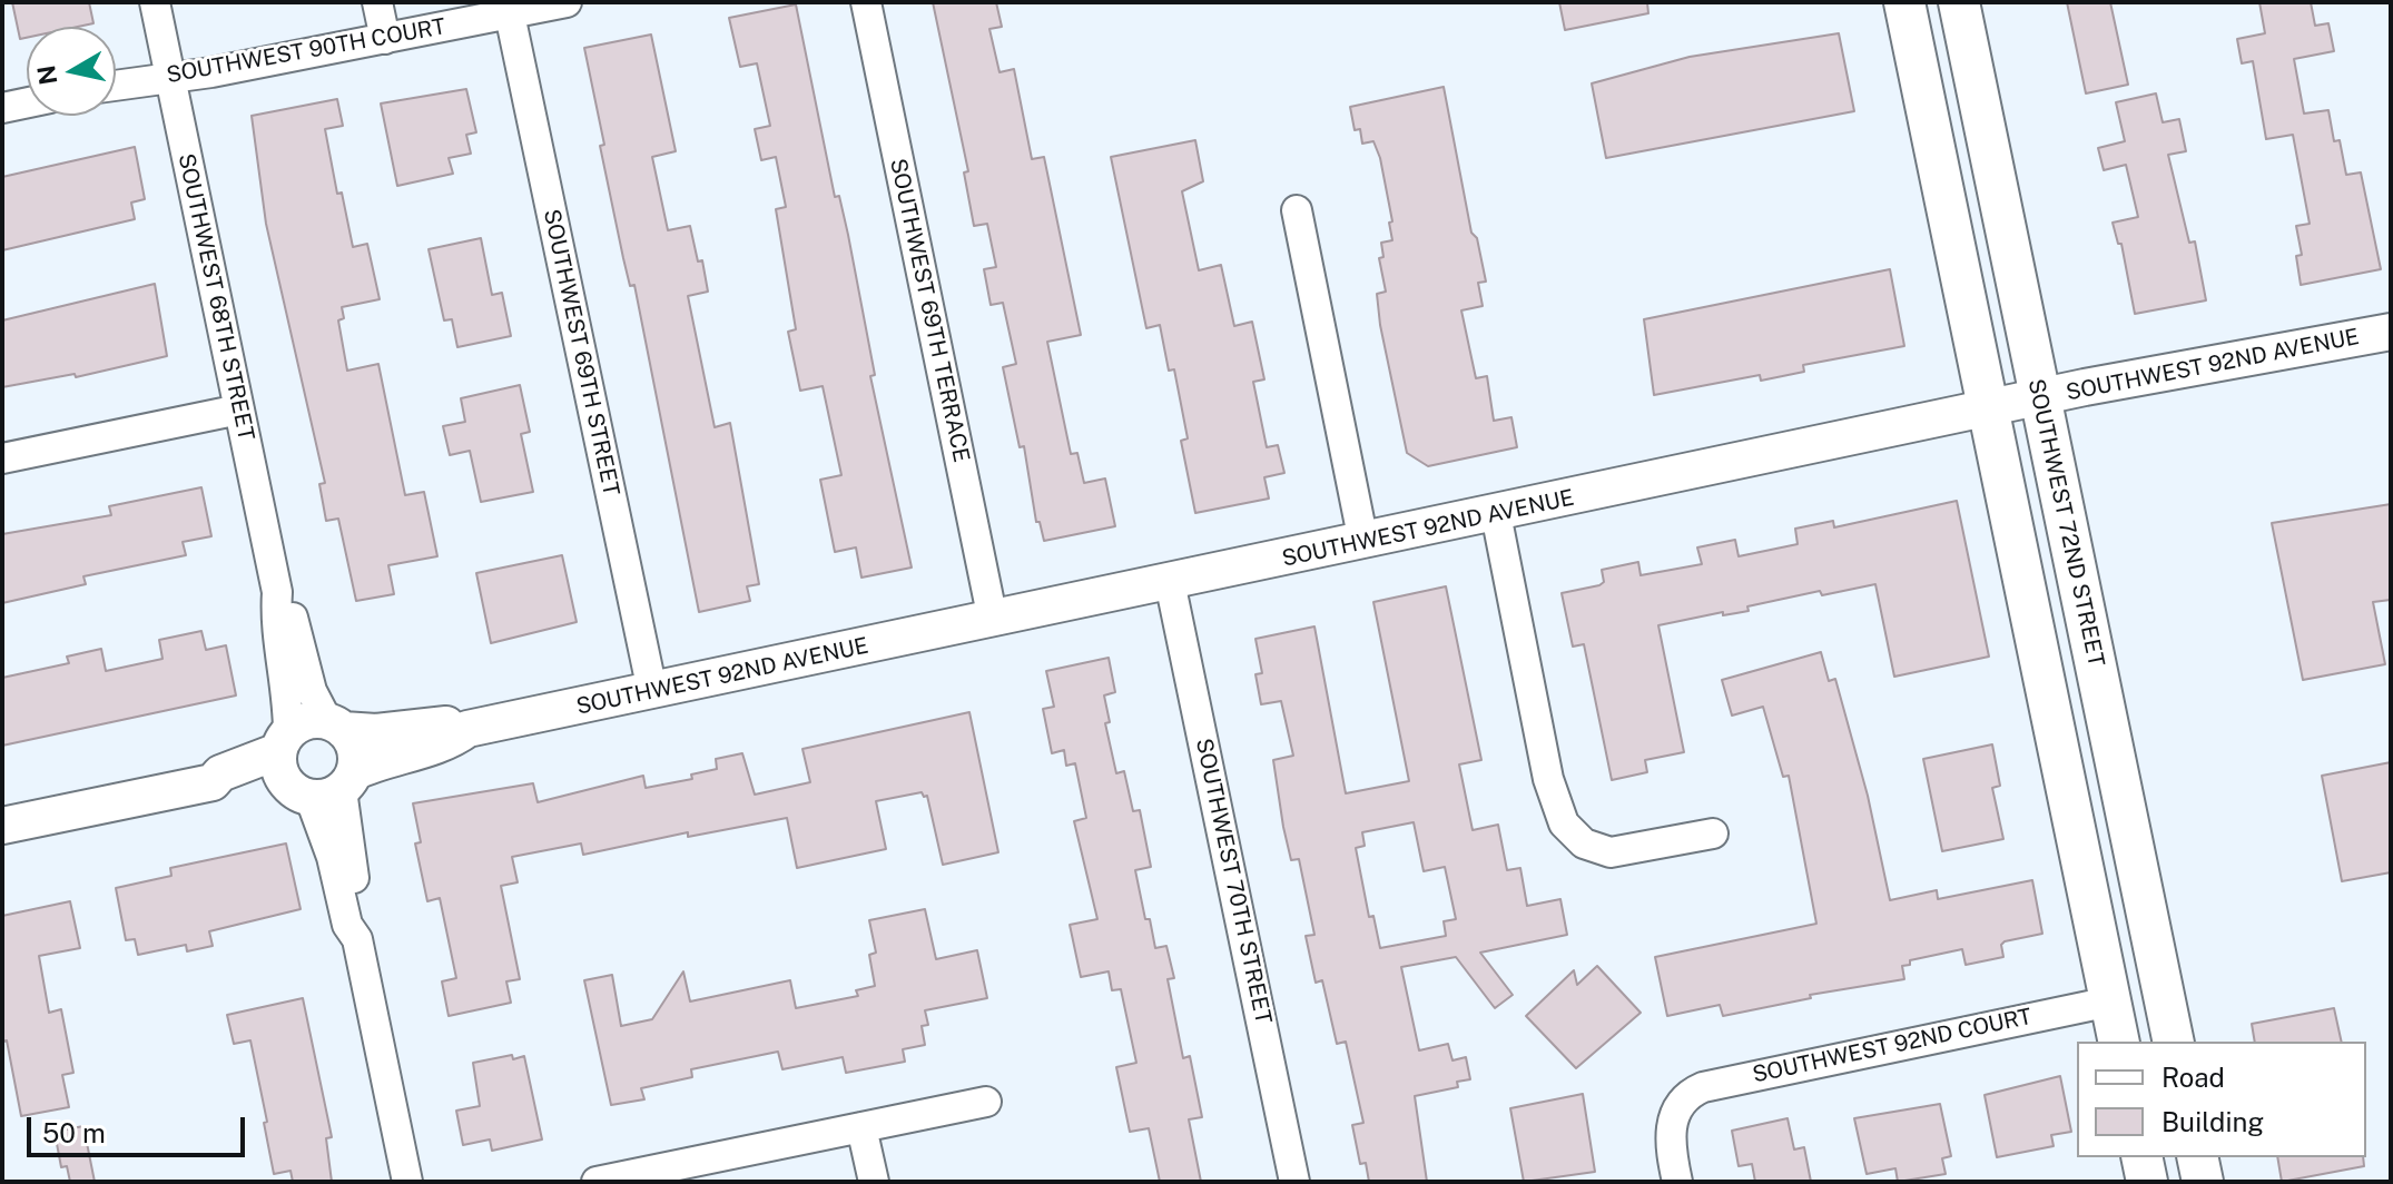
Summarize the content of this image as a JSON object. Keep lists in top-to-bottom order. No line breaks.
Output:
{"streets":{"main road":["SOUTHWEST 72ND STREET"],"street":["SOUTHWEST 90TH COURT","SOUTHWEST 68TH STREET","SOUTHWEST 69TH TERRACE","SOUTHWEST 69TH STREET","SOUTHWEST 92ND AVENUE","SOUTHWEST 70TH STREET","SOUTHWEST 92ND COURT"]},"crossings":[["SOUTHWEST 90TH COURT","SOUTHWEST 68TH STREET"],["SOUTHWEST 90TH COURT","SOUTHWEST 69TH STREET"],["SOUTHWEST 68TH STREET","SOUTHWEST 92ND AVENUE"],["SOUTHWEST 69TH TERRACE","SOUTHWEST 92ND AVENUE"],["SOUTHWEST 69TH STREET","SOUTHWEST 92ND AVENUE"],["SOUTHWEST 92ND AVENUE","SOUTHWEST 72ND STREET"],["SOUTHWEST 92ND AVENUE","SOUTHWEST 70TH STREET"]],"legend":["Road","Building"],"scale_bar":"50 m","north":"left"}
